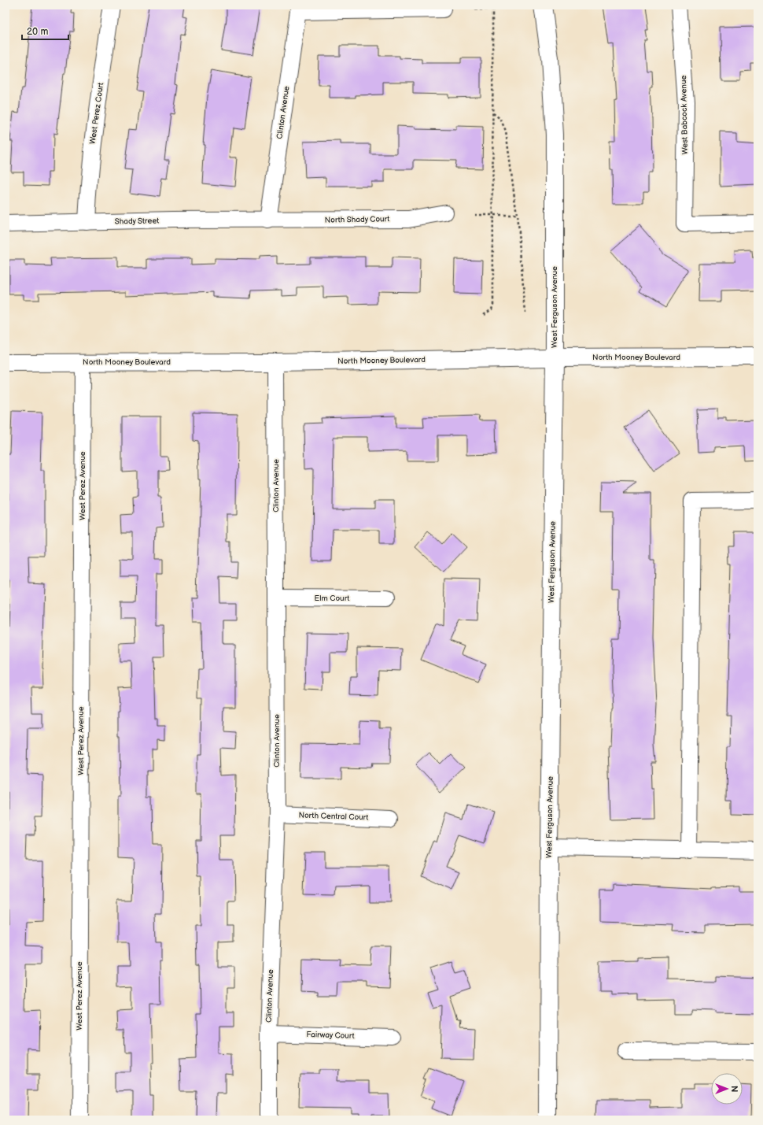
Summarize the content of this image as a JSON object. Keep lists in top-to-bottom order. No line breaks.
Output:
{"streets":{"street":["Clinton Avenue","West Perez Court","West Babcock Avenue","North Shady Court","Shady Street","West Ferguson Avenue","North Mooney Boulevard","West Perez Avenue","Elm Court","North Central Court","Fairway Court"]},"crossings":[["Clinton Avenue","North Shady Court"],["Clinton Avenue","Shady Street"],["Clinton Avenue","North Mooney Boulevard"],["Clinton Avenue","Elm Court"],["Clinton Avenue","North Central Court"],["Clinton Avenue","Fairway Court"],["West Perez Court","Shady Street"],["North Shady Court","Shady Street"],["West Ferguson Avenue","North Mooney Boulevard"],["North Mooney Boulevard","West Perez Avenue"]],"scale_bar":"20 m","north":"right"}
